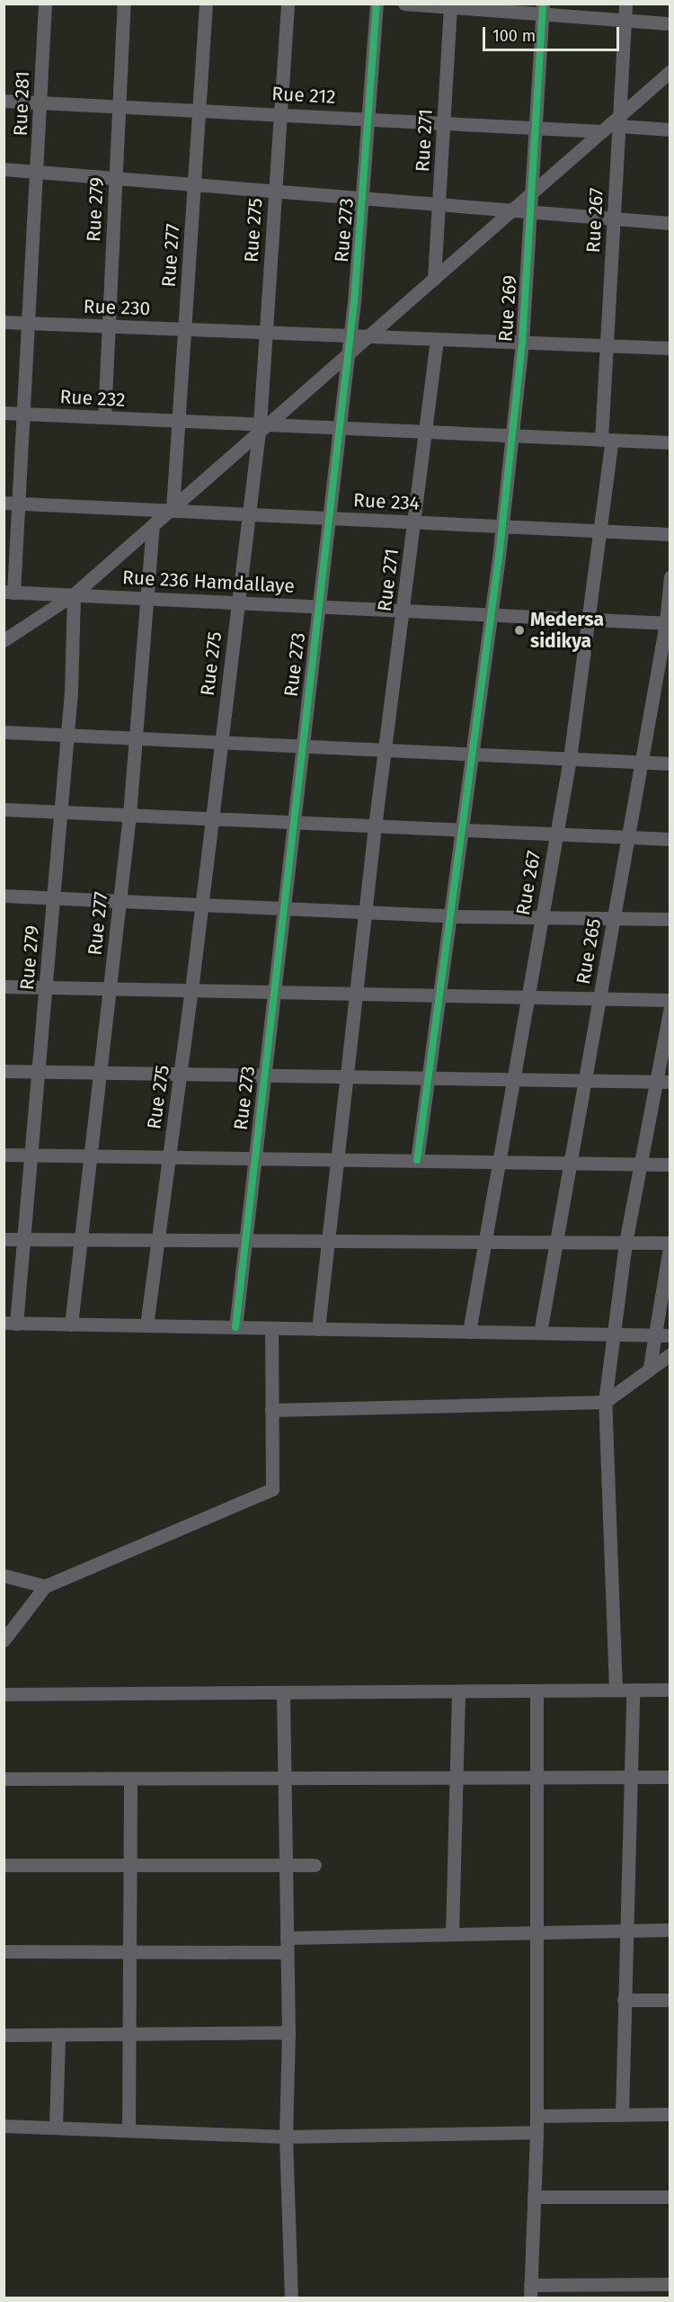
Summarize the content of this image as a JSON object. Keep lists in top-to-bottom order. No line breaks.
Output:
{"streets":{"street":["Rue 212","Rue 281","Rue 271","Rue 279","Rue 267","Rue 275","Rue 273","Rue 277","Rue 230","Rue 269","Rue 232","Rue 234","Rue 236 Hamdallaye","Rue 265"]},"crossings":[["Rue 212","Rue 281"],["Rue 212","Rue 271"],["Rue 212","Rue 279"],["Rue 212","Rue 275"],["Rue 212","Rue 273"],["Rue 212","Rue 277"],["Rue 212","Rue 269"],["Rue 281","Rue 230"],["Rue 281","Rue 232"],["Rue 281","Rue 234"],["Rue 281","Rue 236 Hamdallaye"],["Rue 271","Rue 230"],["Rue 271","Rue 232"],["Rue 271","Rue 234"],["Rue 271","Rue 236 Hamdallaye"],["Rue 279","Rue 230"],["Rue 279","Rue 232"],["Rue 279","Rue 236 Hamdallaye"],["Rue 267","Rue 230"],["Rue 267","Rue 232"],["Rue 267","Rue 234"],["Rue 267","Rue 236 Hamdallaye"],["Rue 275","Rue 230"],["Rue 275","Rue 232"],["Rue 275","Rue 234"],["Rue 275","Rue 236 Hamdallaye"],["Rue 273","Rue 230"],["Rue 273","Rue 232"],["Rue 273","Rue 234"],["Rue 273","Rue 236 Hamdallaye"],["Rue 277","Rue 230"],["Rue 277","Rue 232"],["Rue 277","Rue 234"],["Rue 277","Rue 236 Hamdallaye"],["Rue 230","Rue 269"],["Rue 269","Rue 232"],["Rue 269","Rue 234"],["Rue 269","Rue 236 Hamdallaye"],["Rue 236 Hamdallaye","Rue 265"]],"places":["Medersa sidikya"],"scale_bar":"100 m"}
